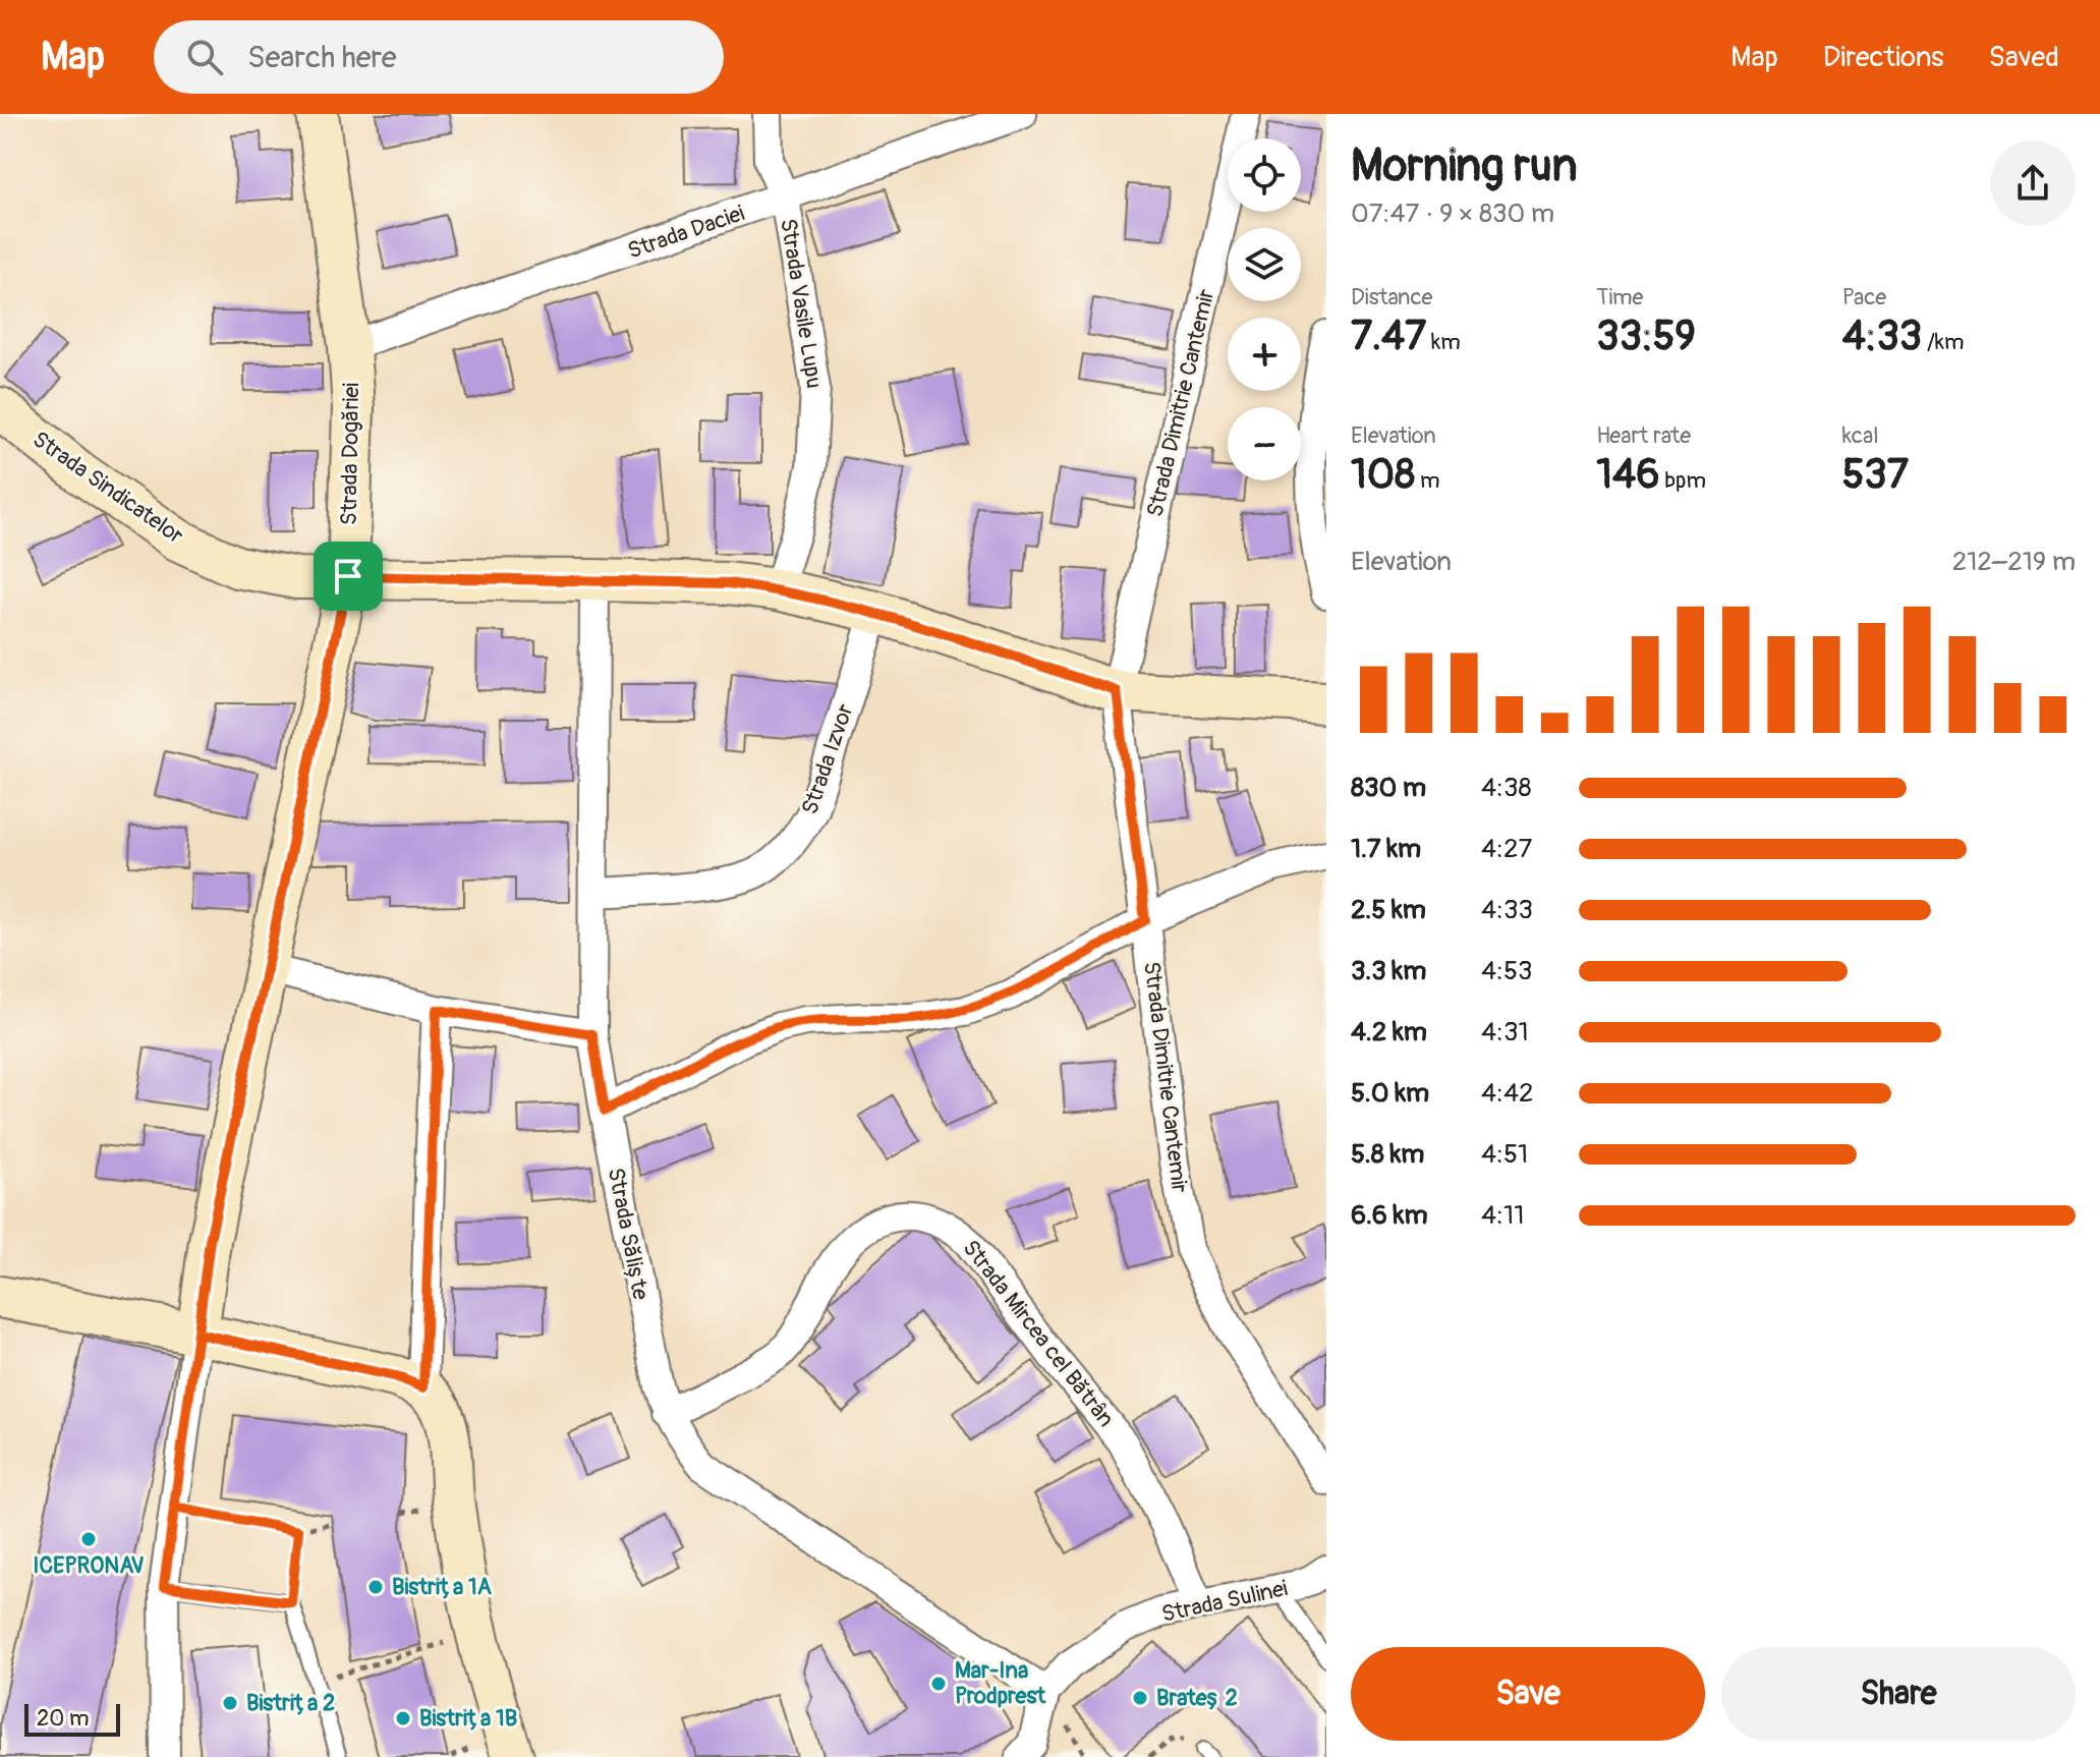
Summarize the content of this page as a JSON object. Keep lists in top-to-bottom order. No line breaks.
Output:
{"streets":{"street":["Strada Daciei","Strada Vasile Lupu","Strada Dimitrie Cantemir","Strada Dogăriei","Strada Sindicatelor","Strada Izvor","Strada Săliște","Strada Mircea cel Bătrân","Strada Sulinei"]},"crossings":[["Strada Daciei","Strada Vasile Lupu"],["Strada Daciei","Strada Dogăriei"],["Strada Vasile Lupu","Strada Sindicatelor"],["Strada Dimitrie Cantemir","Strada Sindicatelor"],["Strada Dogăriei","Strada Sindicatelor"],["Strada Sindicatelor","Strada Izvor"],["Strada Sindicatelor","Strada Săliște"],["Strada Izvor","Strada Săliște"],["Strada Săliște","Strada Mircea cel Bătrân"],["Strada Săliște","Strada Sulinei"],["Strada Mircea cel Bătrân","Strada Sulinei"]],"places":["ICEPRONAV","Bistrița 1A","Mar-Ina Prodprest","Brateș 2","Bistrița 2","Bistrița 1B"],"scale_bar":"20 m","page":{"header":"Map","search":"Search here","nav":["Map","Directions","Saved"],"heading":["Morning run","07:47 · 9 × 830 m"],"map_buttons":["+","−"],"stats":[["Distance","7.47 km"],["Time","33:59"],["Pace","4:33 /km"],["Elevation","108 m"],["Heart rate","146 bpm"],["kcal","537"]],"chart":["Elevation","212–219 m"],"list":[{"name":"830 m","note":"4:38"},{"name":"1.7 km","note":"4:27"},{"name":"2.5 km","note":"4:33"},{"name":"3.3 km","note":"4:53"},{"name":"4.2 km","note":"4:31"},{"name":"5.0 km","note":"4:42"},{"name":"5.8 km","note":"4:51"},{"name":"6.6 km","note":"4:11"}],"buttons":["Save","Share"],"scale":"20 m"}}
